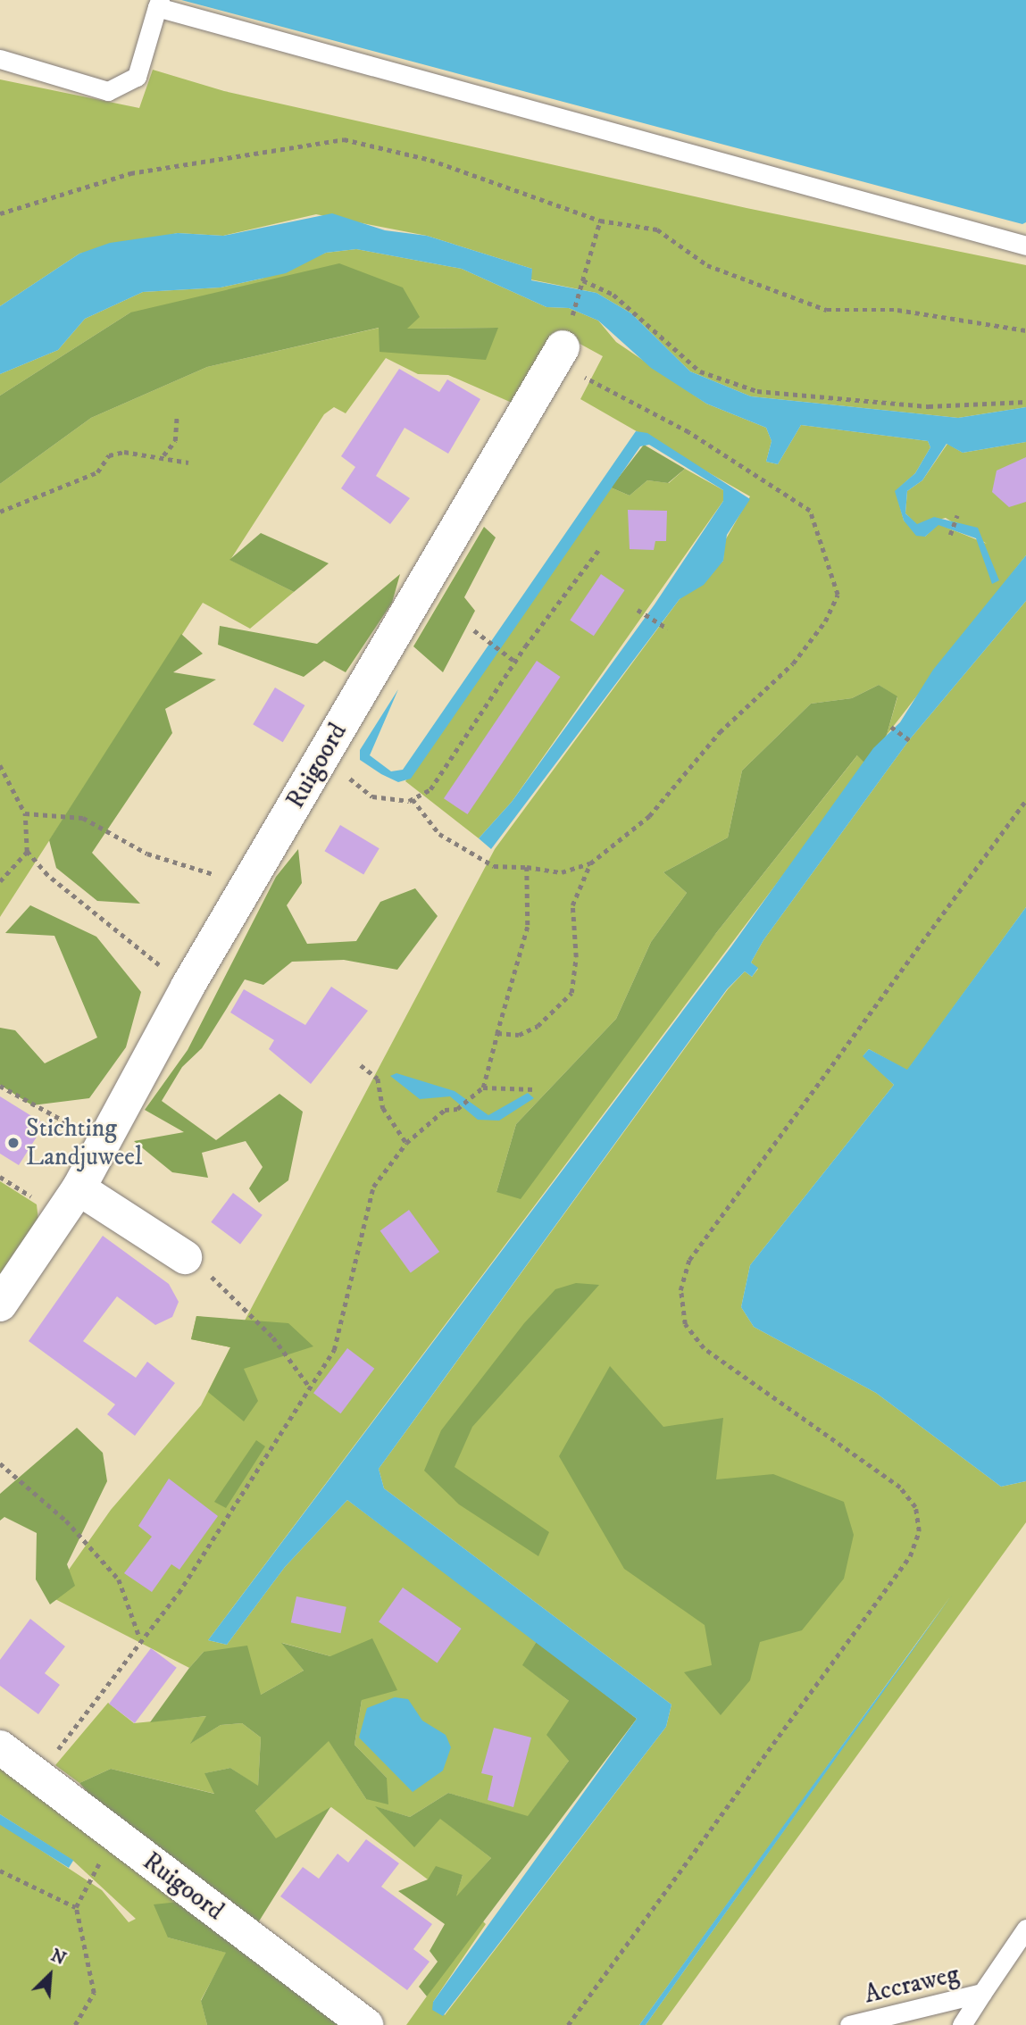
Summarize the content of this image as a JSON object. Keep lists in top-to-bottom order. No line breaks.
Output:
{"streets":{"street":["Ruigoord"],"lane":["Accraweg"]},"places":["Stichting Landjuweel"],"north":"top right"}
